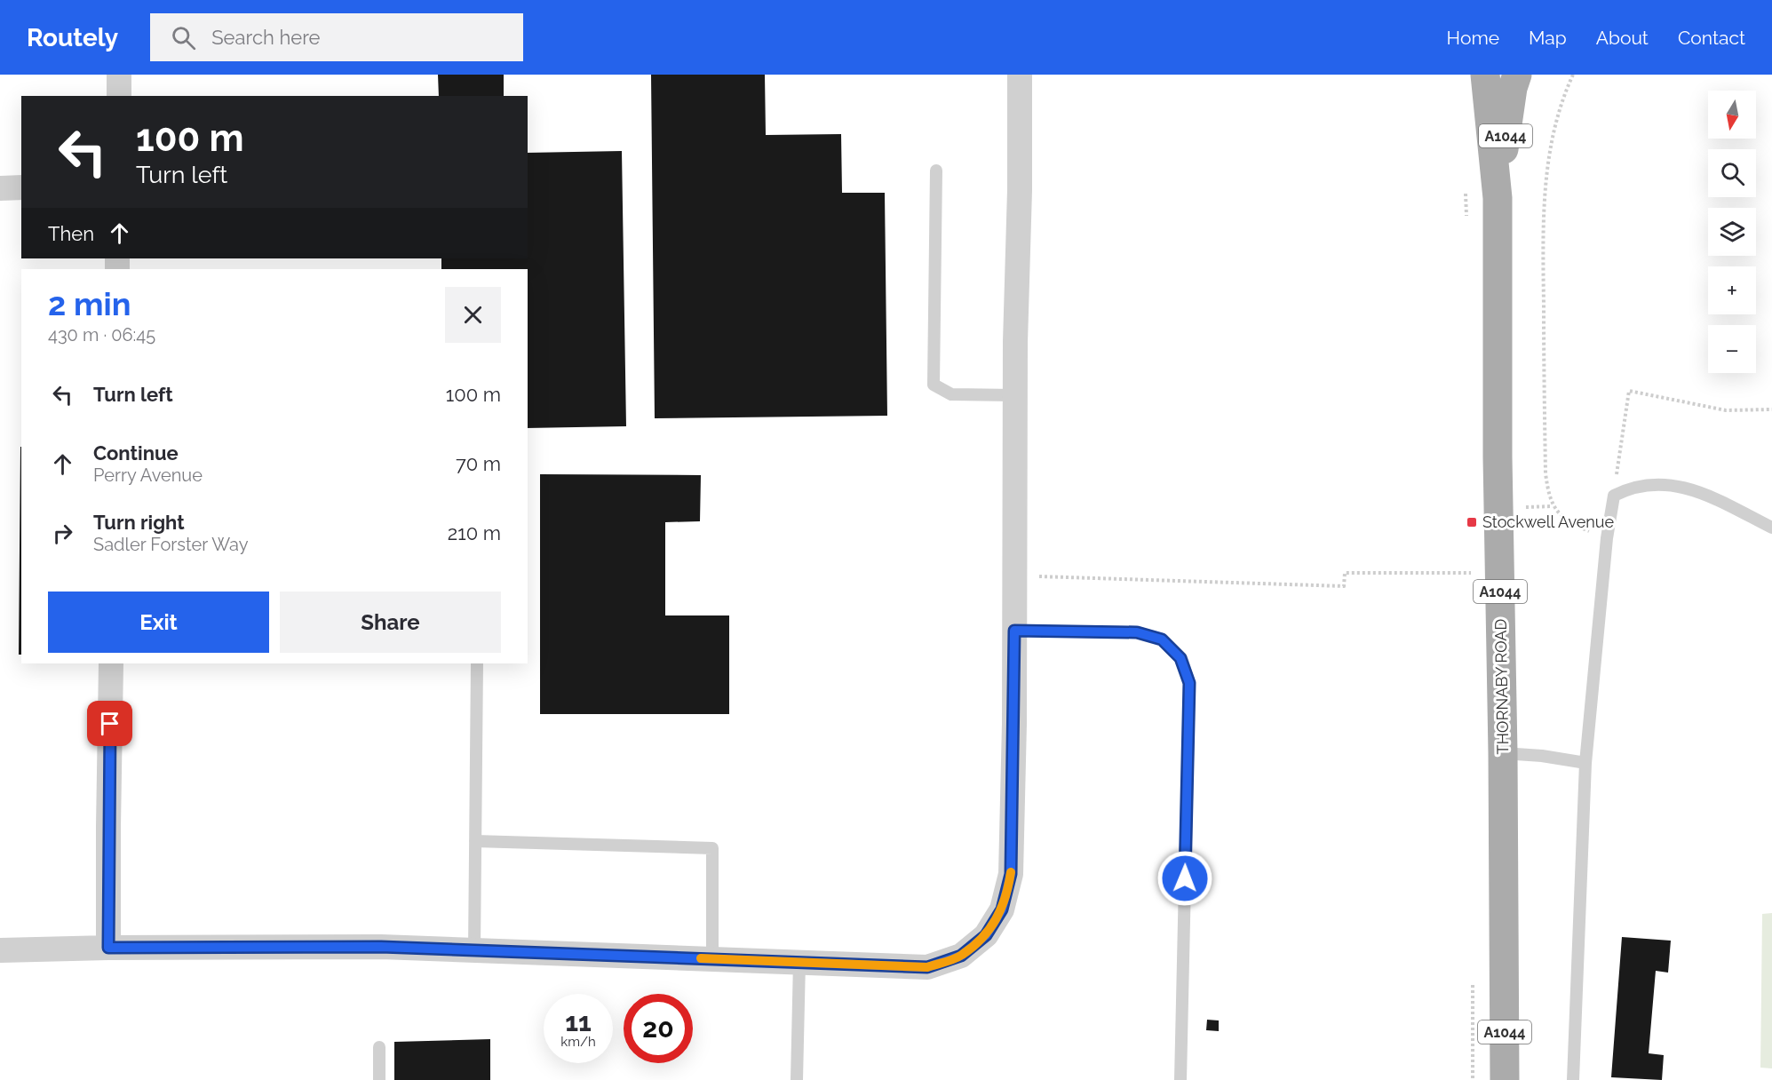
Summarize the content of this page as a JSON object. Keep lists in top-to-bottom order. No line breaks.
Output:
{"streets":{"main road":["A1044","THORNABY ROAD"]},"places":{"transit":["Stockwell Avenue"]},"north":"bottom","page":{"header":"Routely","search":"Search here","nav":["Home","Map","About","Contact"],"map_buttons":["+","−"],"turn":["100 m","Turn left"],"then":"Then","heading":["2 min","430 m · 06:45"],"list":[{"name":"Turn left","value":"100 m"},{"name":"Continue","note":"Perry Avenue","value":"70 m"},{"name":"Turn right","note":"Sadler Forster Way","value":"210 m"}],"buttons":["Exit","Share"],"speed":"11 km/h","limit":"20"}}
